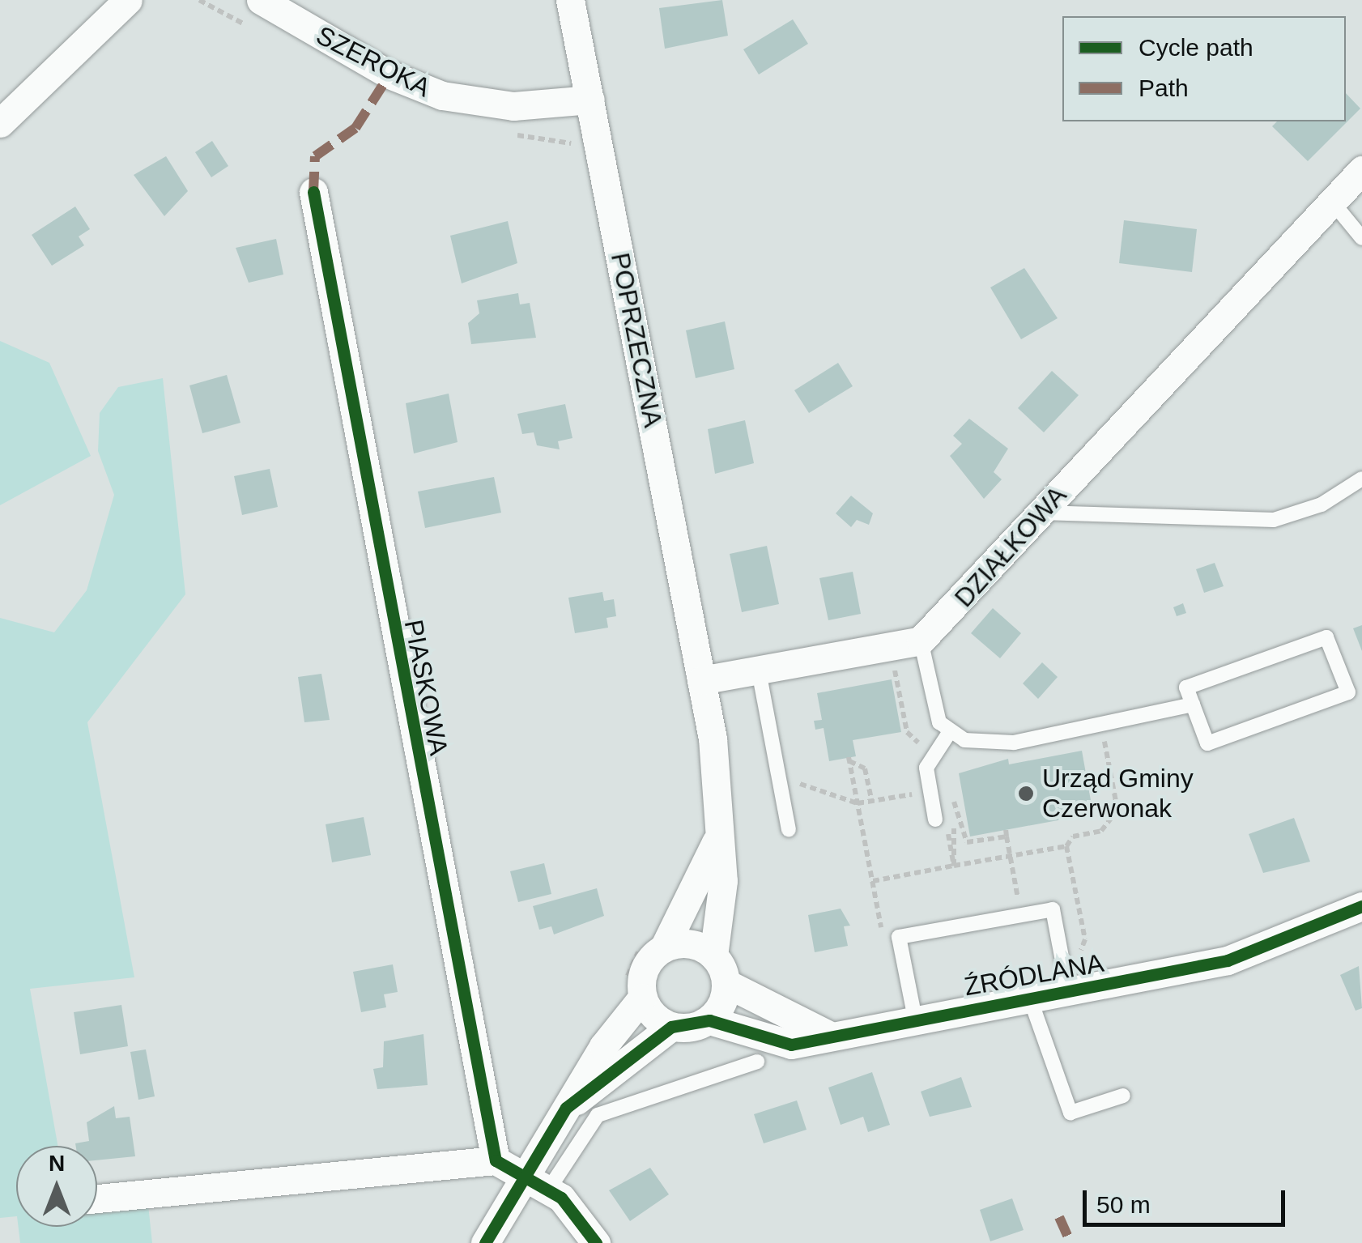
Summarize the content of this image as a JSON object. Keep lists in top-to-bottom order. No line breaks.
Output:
{"streets":{"street":["SZEROKA","POPRZECZNA","DZIAŁKOWA","PIASKOWA","ŹRÓDLANA"]},"crossings":[["SZEROKA","POPRZECZNA"]],"places":["Urząd Gminy Czerwonak"],"legend":["Cycle path","Path"],"scale_bar":"50 m","north":"top"}
